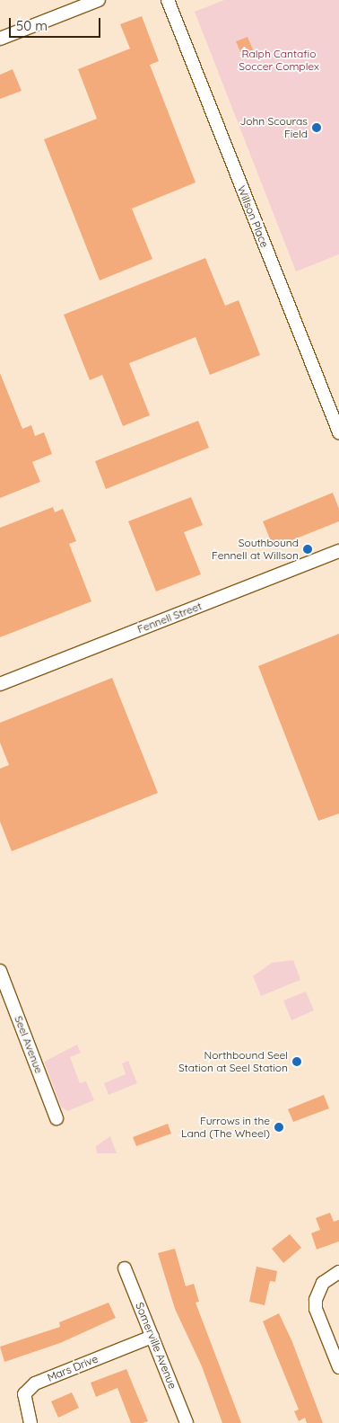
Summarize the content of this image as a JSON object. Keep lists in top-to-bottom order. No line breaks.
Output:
{"streets":{"street":["Willson Place","Fennell Street","Seel Avenue","Somerville Avenue","Mars Drive"]},"crossings":[["Somerville Avenue","Mars Drive"]],"parks":["Ralph Cantafio Soccer Complex"],"places":["John Scouras Field","Southbound Fennell at Willson","Northbound Seel Station at Seel Station","Furrows in the Land (The Wheel)"],"scale_bar":"50 m"}
